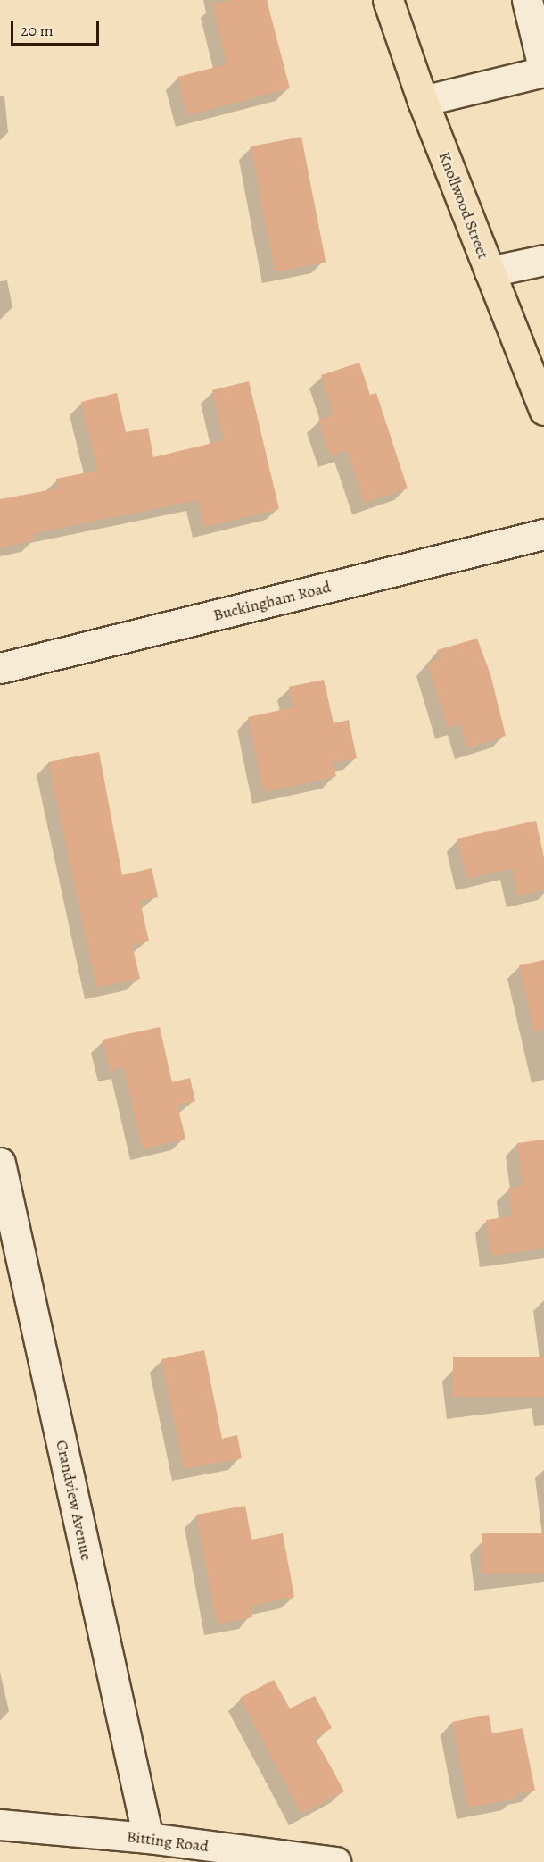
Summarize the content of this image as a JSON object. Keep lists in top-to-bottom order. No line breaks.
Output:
{"streets":{"main road":["Knollwood Street"],"street":["Buckingham Road","Grandview Avenue","Bitting Road"]},"crossings":[["Grandview Avenue","Bitting Road"]],"scale_bar":"20 m"}
